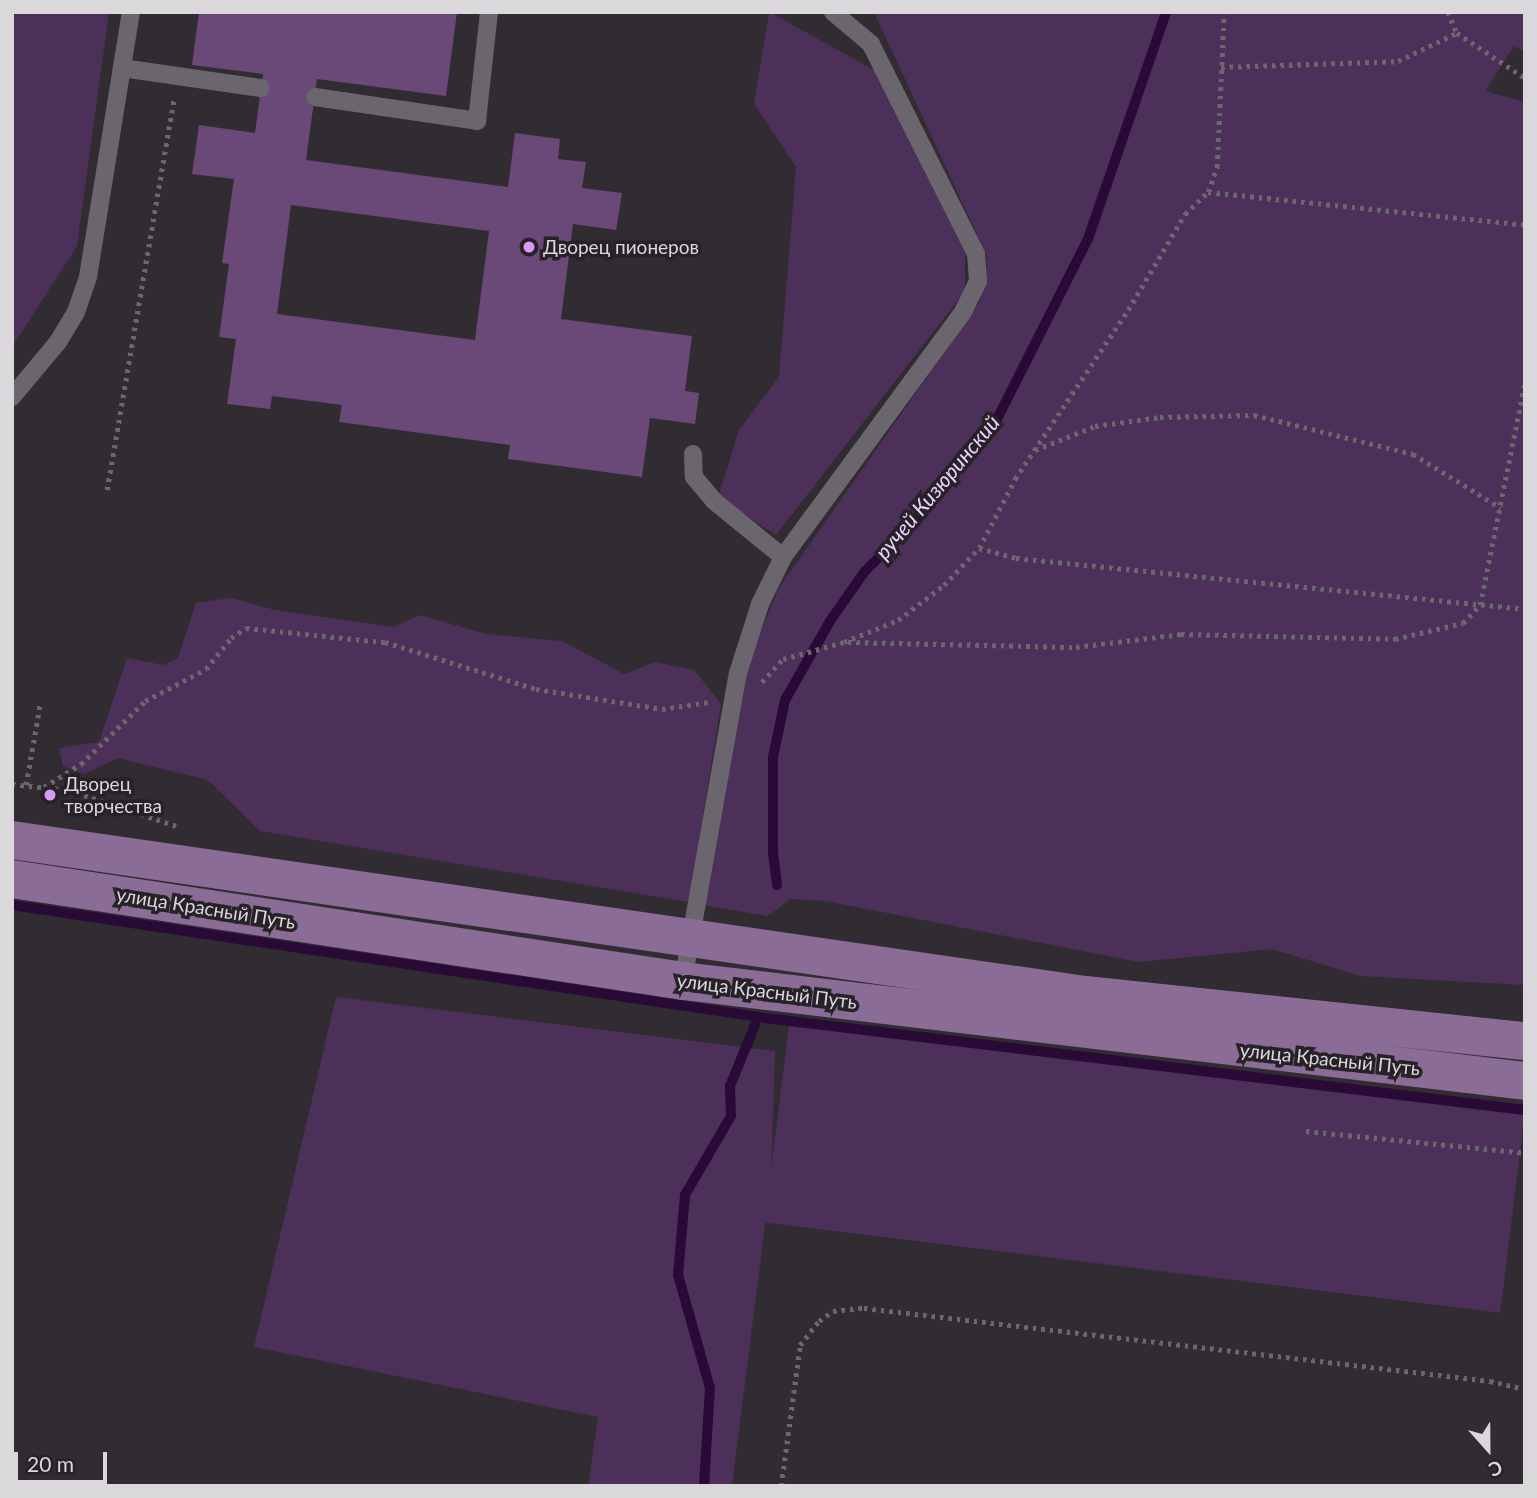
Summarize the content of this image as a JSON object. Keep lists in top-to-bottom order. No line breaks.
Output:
{"streets":{"main road":["улица Красный Путь"]},"water":["ручей Кизюринский"],"places":["Дворец пионеров","Дворец творчества"],"scale_bar":"20 m","north":"bottom"}
